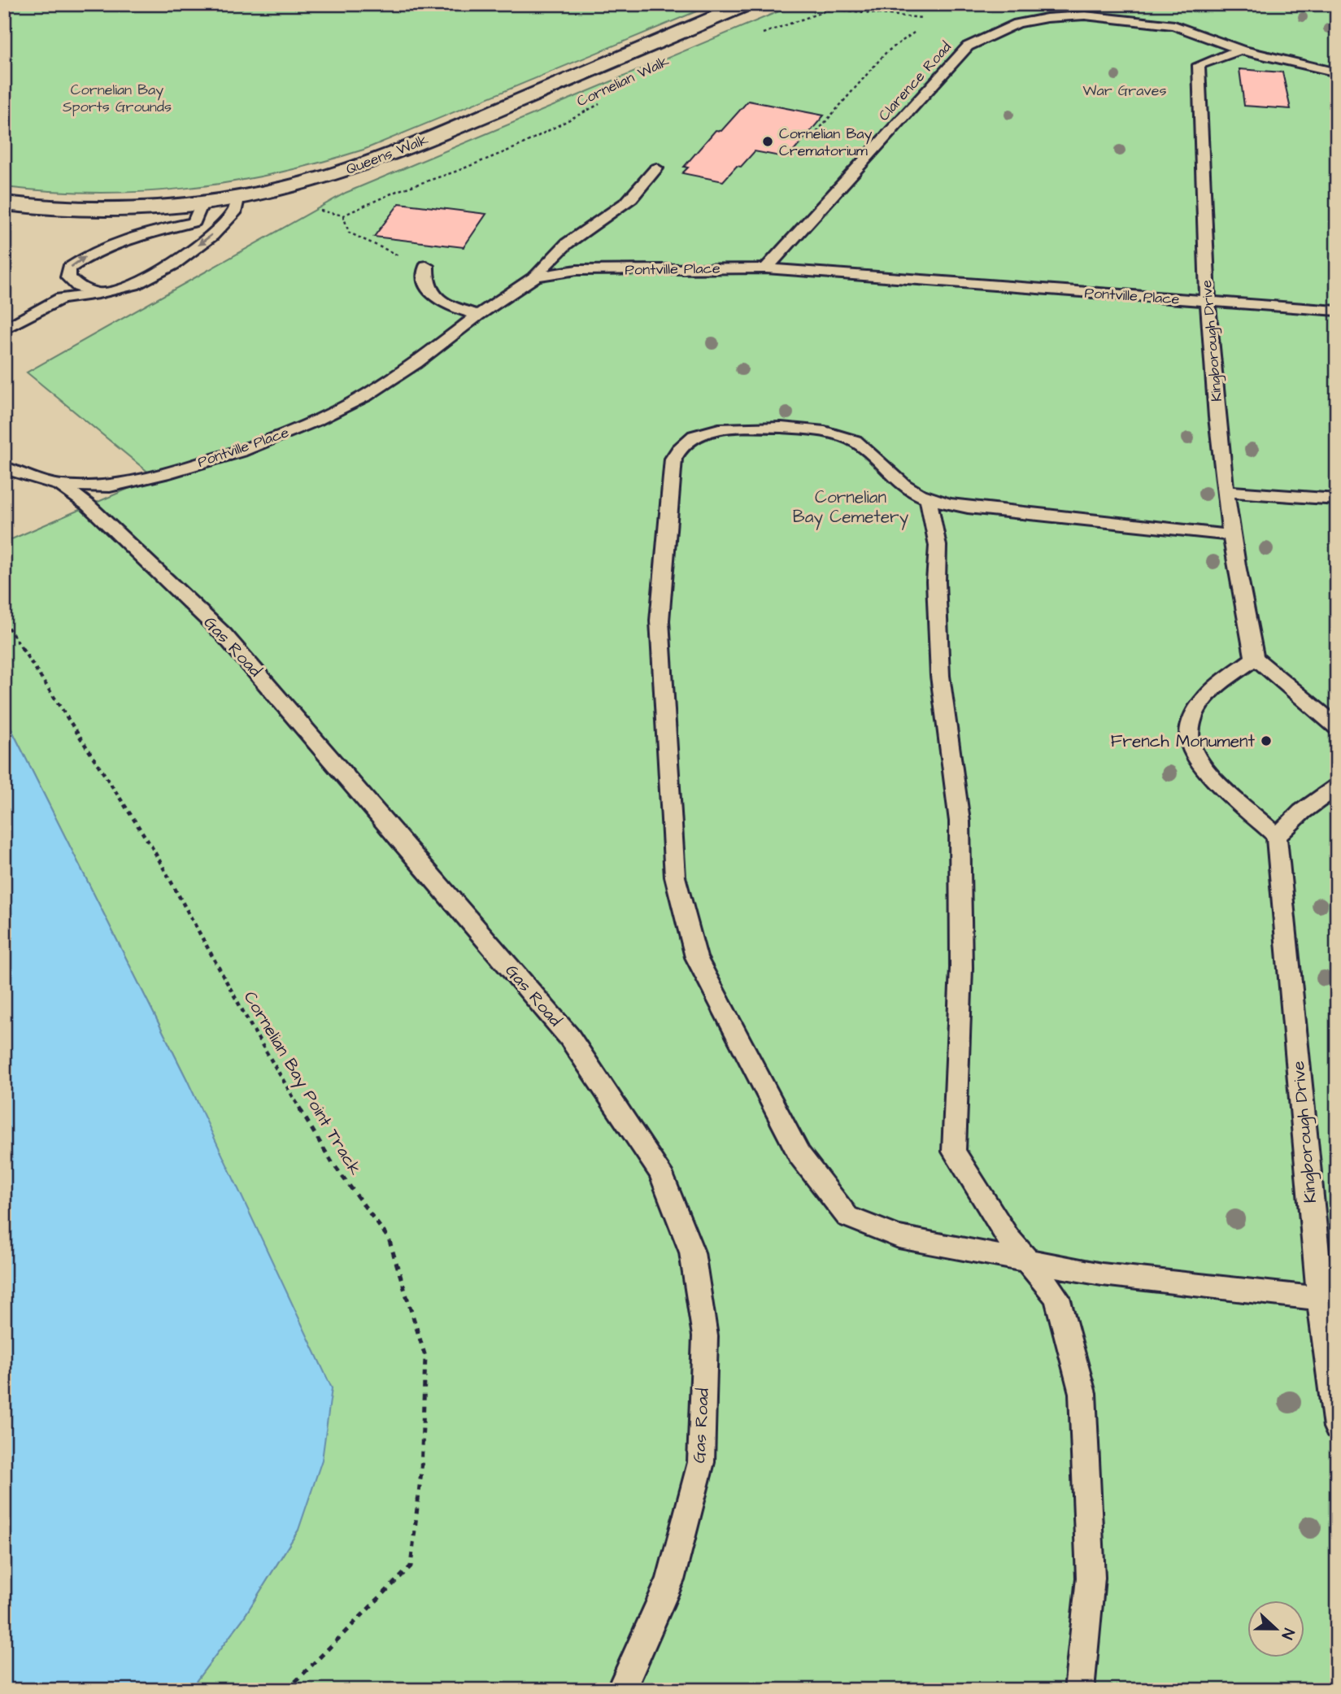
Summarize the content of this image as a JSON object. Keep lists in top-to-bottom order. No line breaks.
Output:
{"streets":{"street":["Queens Walk"],"lane":["Clarence Road","Pontville Place","Kingborough Drive","Gas Road"],"path":["Cornelian Walk","Cornelian Bay Point Track"]},"crossings":[["Clarence Road","Pontville Place"],["Clarence Road","Kingborough Drive"],["Pontville Place","Kingborough Drive"],["Pontville Place","Gas Road"]],"parks":["Cornelian Bay Sports Grounds","War Graves","Cornelian Bay Cemetery"],"places":["Cornelian Bay Crematorium","French Monument"],"north":"right"}
